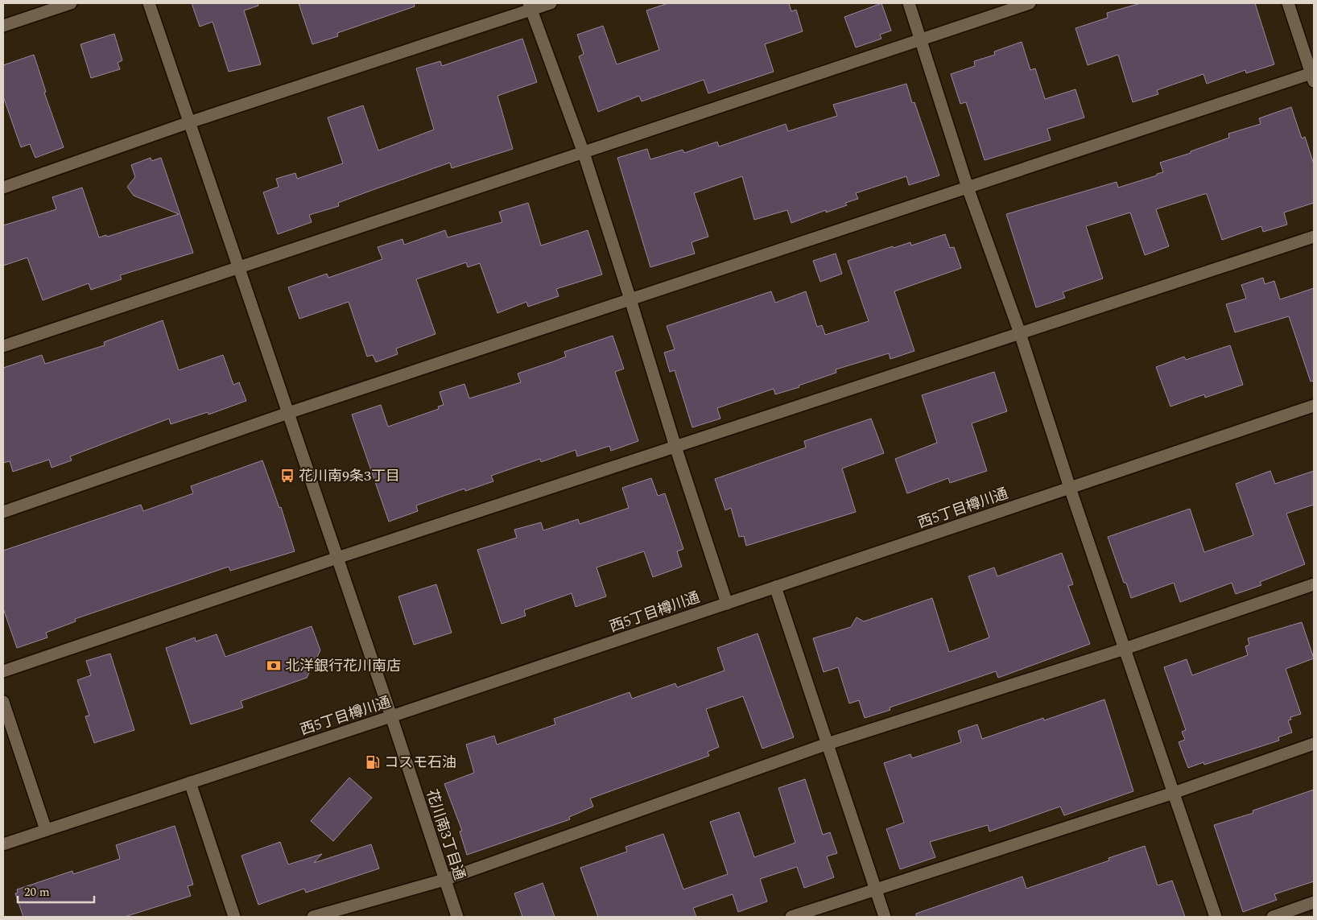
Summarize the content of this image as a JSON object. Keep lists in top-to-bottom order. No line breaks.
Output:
{"streets":{"street":["西5丁目樽川通","花川南3丁目通"]},"crossings":[["西5丁目樽川通","花川南3丁目通"]],"places":{"bus stop":["花川南9条3丁目"],"bank":["北洋銀行花川南店"],"fuel station":["コスモ石油"]},"scale_bar":"20 m"}
